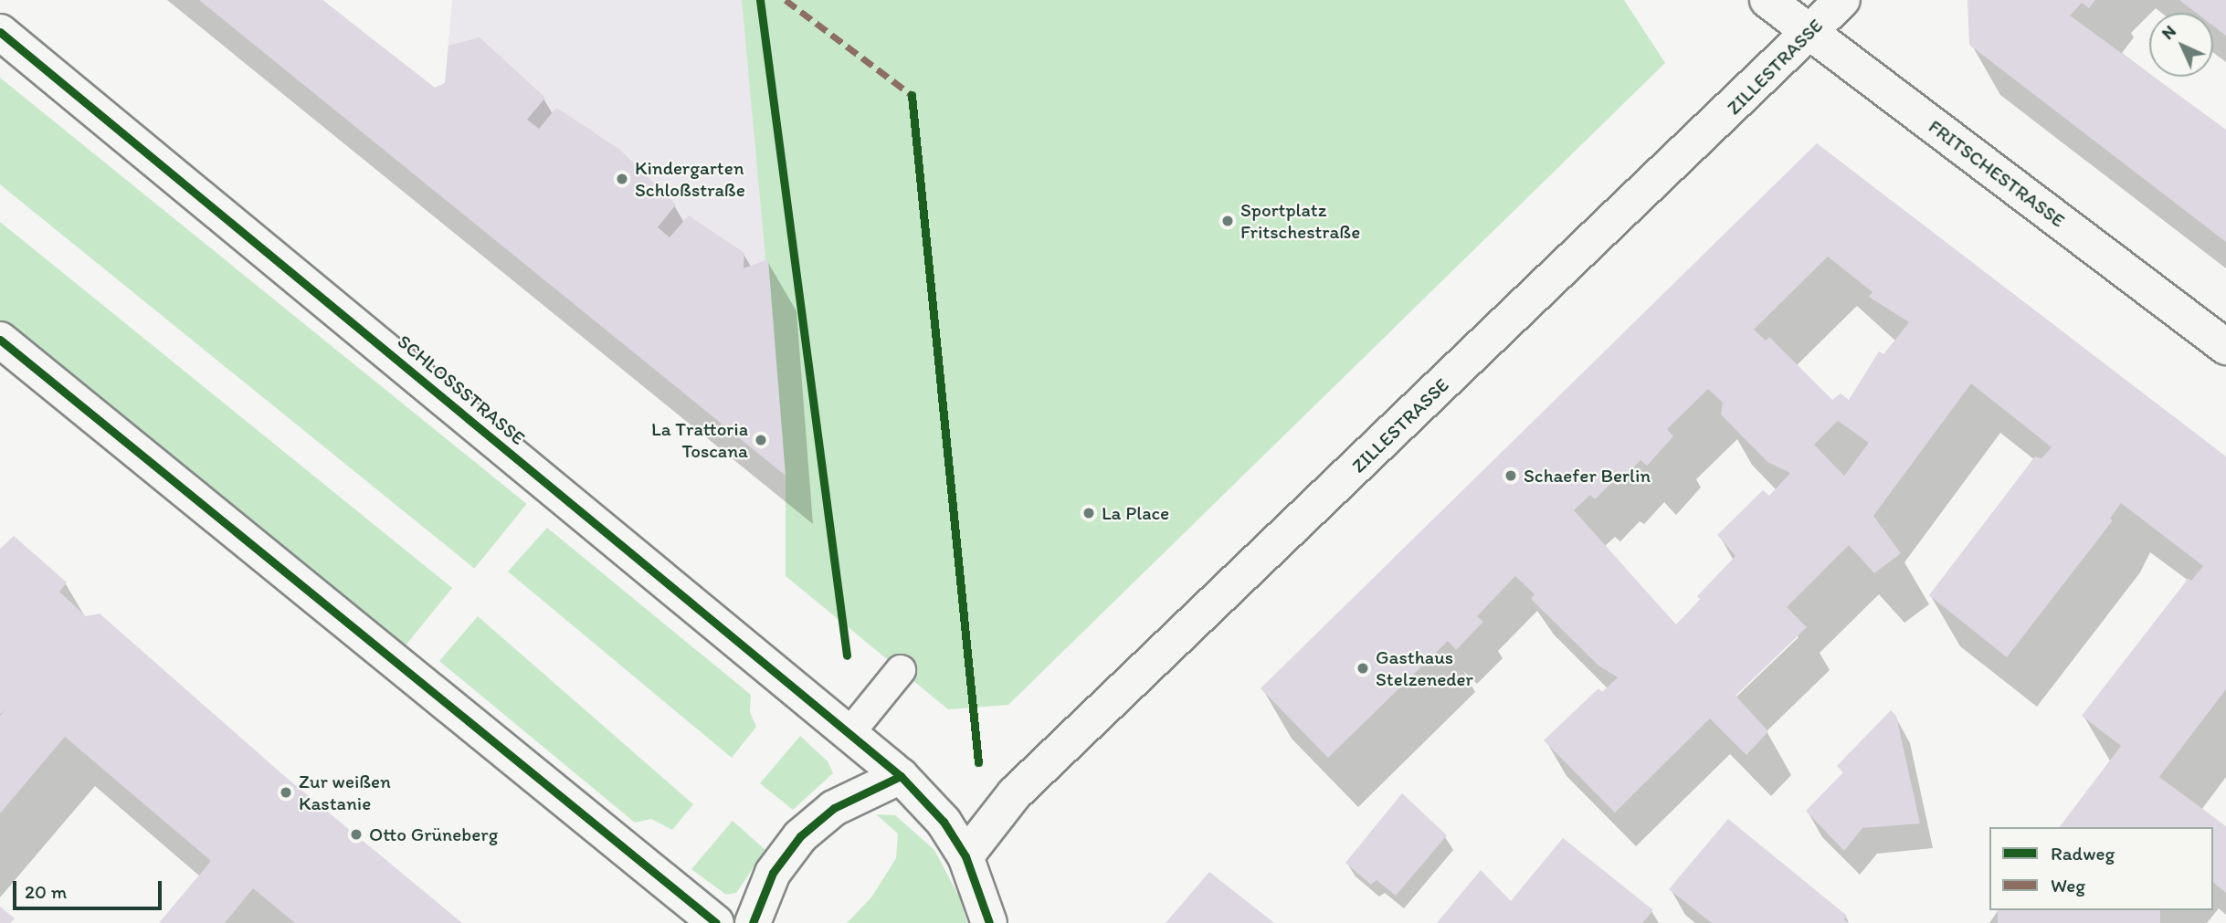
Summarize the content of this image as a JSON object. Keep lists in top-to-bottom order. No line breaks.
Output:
{"streets":{"street":["ZILLESTRASSE","FRITSCHESTRASSE","SCHLOSSSTRASSE"]},"crossings":[["ZILLESTRASSE","FRITSCHESTRASSE"],["ZILLESTRASSE","SCHLOSSSTRASSE"]],"places":["Kindergarten Schloßstraße","Sportplatz Fritschestraße","La Trattoria Toscana","Schaefer Berlin","La Place","Gasthaus Stelzeneder","Zur weißen Kastanie","Otto Grüneberg"],"legend":["Radweg","Weg"],"scale_bar":"20 m","north":"top left"}
